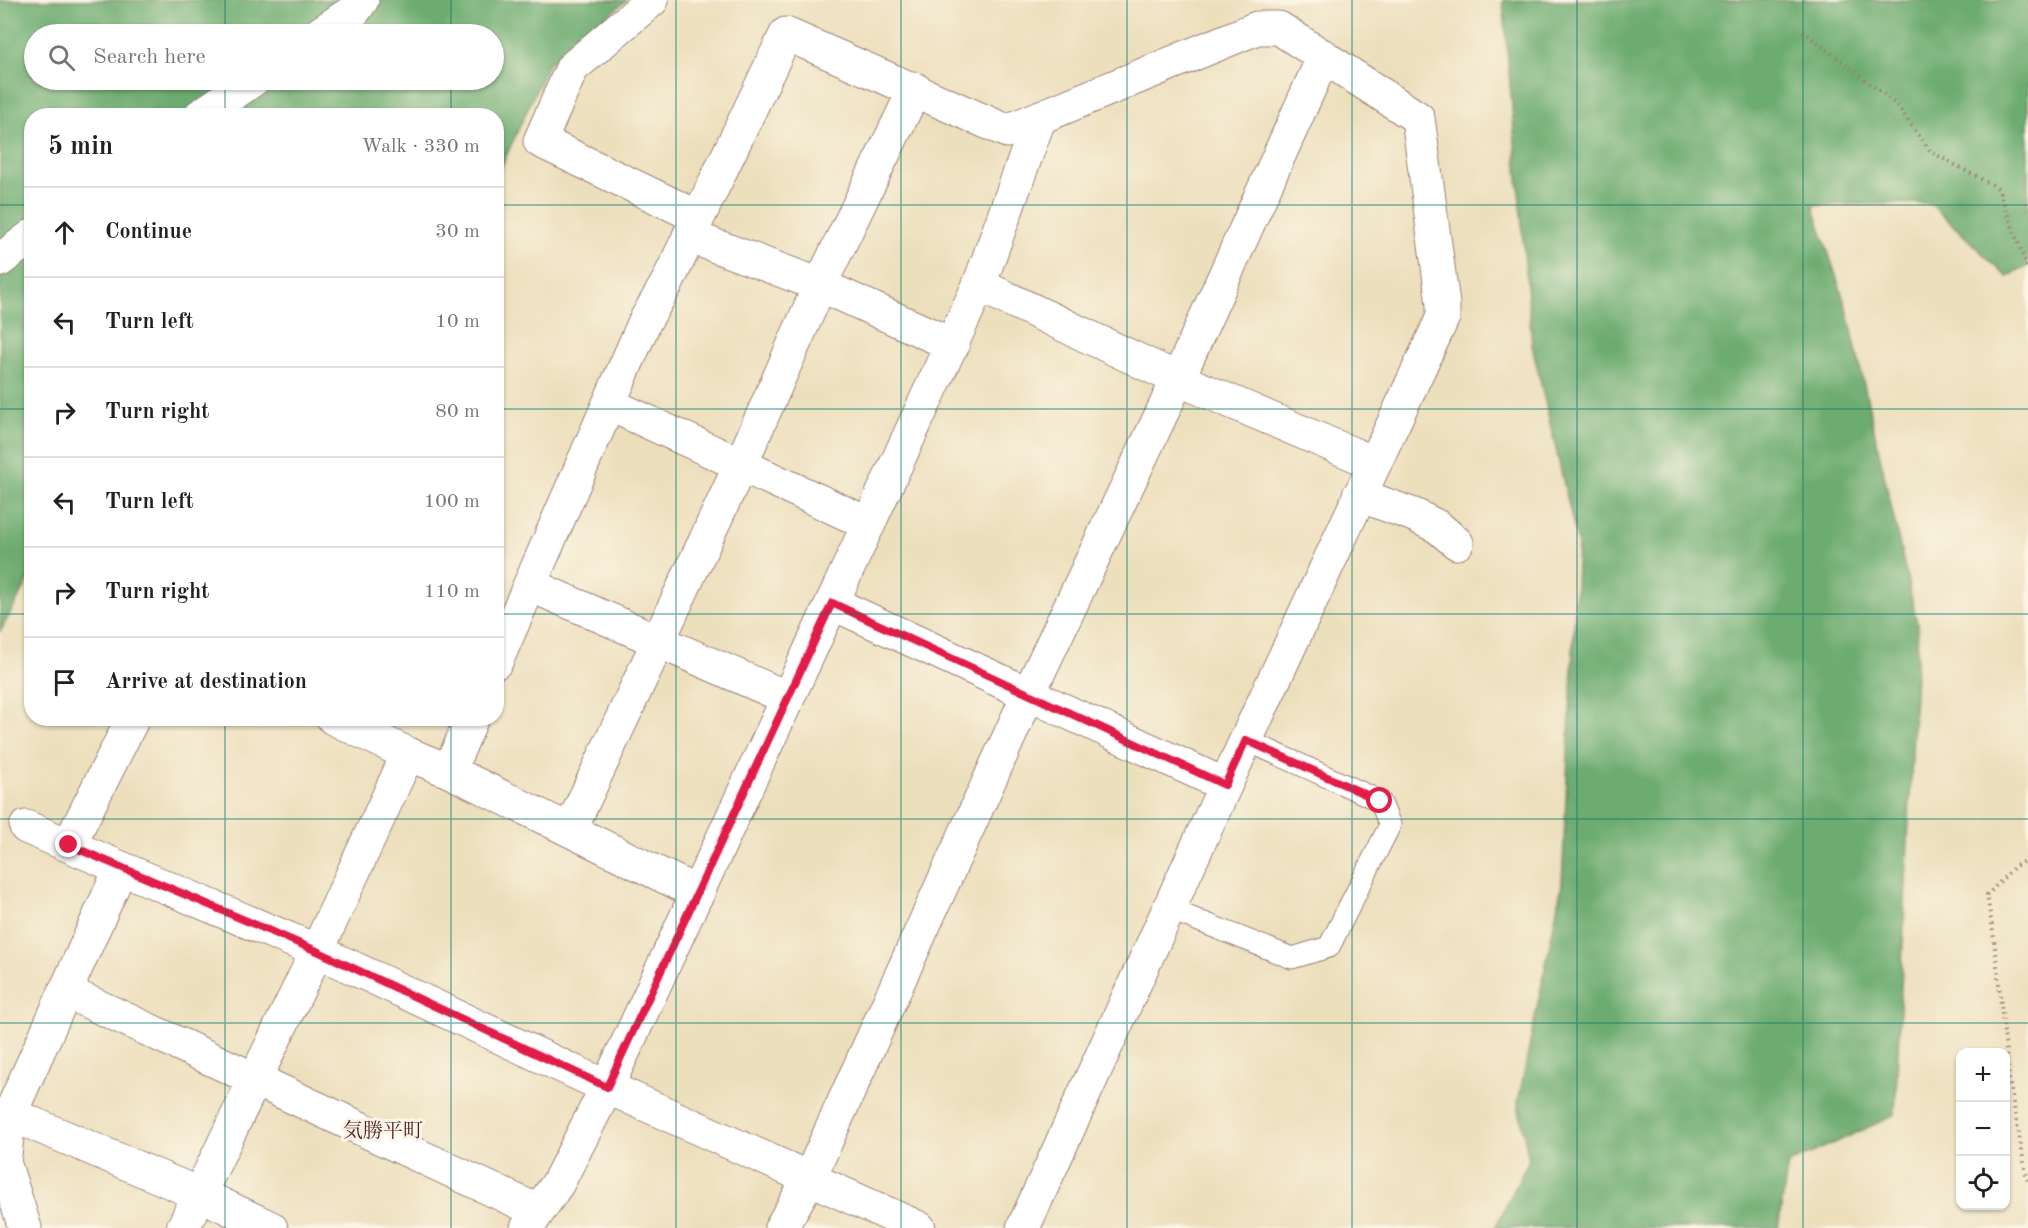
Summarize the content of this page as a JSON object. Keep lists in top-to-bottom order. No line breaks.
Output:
{"districts":["気勝平町"],"page":{"search":"Search here","heading":["5 min","Walk · 330 m"],"list":[["Continue","30 m"],["Turn left","10 m"],["Turn right","80 m"],["Turn left","100 m"],["Turn right","110 m"],"Arrive at destination"],"map_buttons":["+","−"]}}
